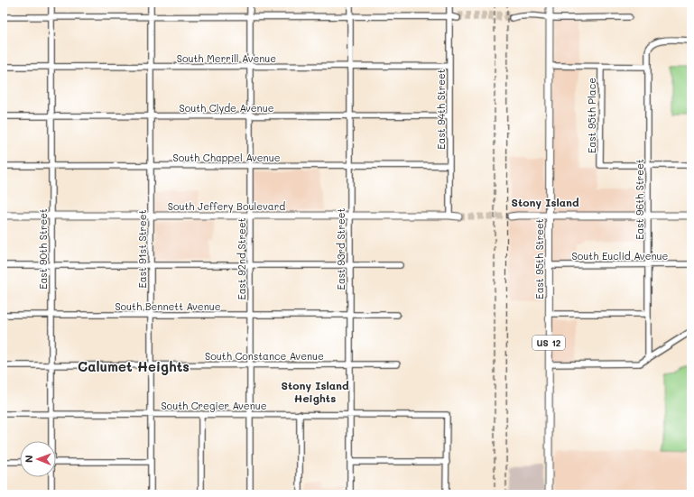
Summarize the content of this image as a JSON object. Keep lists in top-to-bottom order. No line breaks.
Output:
{"streets":{"main road":["South Jeffery Boulevard","East 95th Street","US 12"],"street":["South Merrill Avenue","South Clyde Avenue","East 94th Street","East 95th Place","South Chappel Avenue","East 96th Street","East 90th Street","East 91st Street","East 93rd Street","South Euclid Avenue","East 92nd Street","South Bennett Avenue","South Constance Avenue","South Cregier Avenue"]},"crossings":[["South Merrill Avenue","East 94th Street"],["South Merrill Avenue","East 90th Street"],["South Merrill Avenue","East 91st Street"],["South Merrill Avenue","East 93rd Street"],["South Merrill Avenue","East 92nd Street"],["South Clyde Avenue","East 94th Street"],["South Clyde Avenue","East 90th Street"],["South Clyde Avenue","East 91st Street"],["South Clyde Avenue","East 93rd Street"],["South Clyde Avenue","East 92nd Street"],["East 94th Street","South Chappel Avenue"],["East 94th Street","South Jeffery Boulevard"],["East 95th Place","East 96th Street"],["South Chappel Avenue","East 90th Street"],["South Chappel Avenue","East 91st Street"],["South Chappel Avenue","East 93rd Street"],["South Chappel Avenue","East 92nd Street"],["East 96th Street","South Euclid Avenue"],["South Jeffery Boulevard","East 90th Street"],["South Jeffery Boulevard","East 91st Street"],["South Jeffery Boulevard","East 93rd Street"],["South Jeffery Boulevard","East 92nd Street"],["East 90th Street","South Bennett Avenue"],["East 90th Street","South Constance Avenue"],["East 90th Street","South Cregier Avenue"],["East 91st Street","South Bennett Avenue"],["East 91st Street","South Constance Avenue"],["East 91st Street","South Cregier Avenue"],["East 93rd Street","South Bennett Avenue"],["East 93rd Street","South Constance Avenue"],["East 93rd Street","South Cregier Avenue"],["South Euclid Avenue","East 95th Street"],["East 92nd Street","South Bennett Avenue"],["East 92nd Street","South Constance Avenue"],["East 92nd Street","South Cregier Avenue"]],"districts":["Stony Island","Calumet Heights","Stony Island Heights"],"north":"left"}
